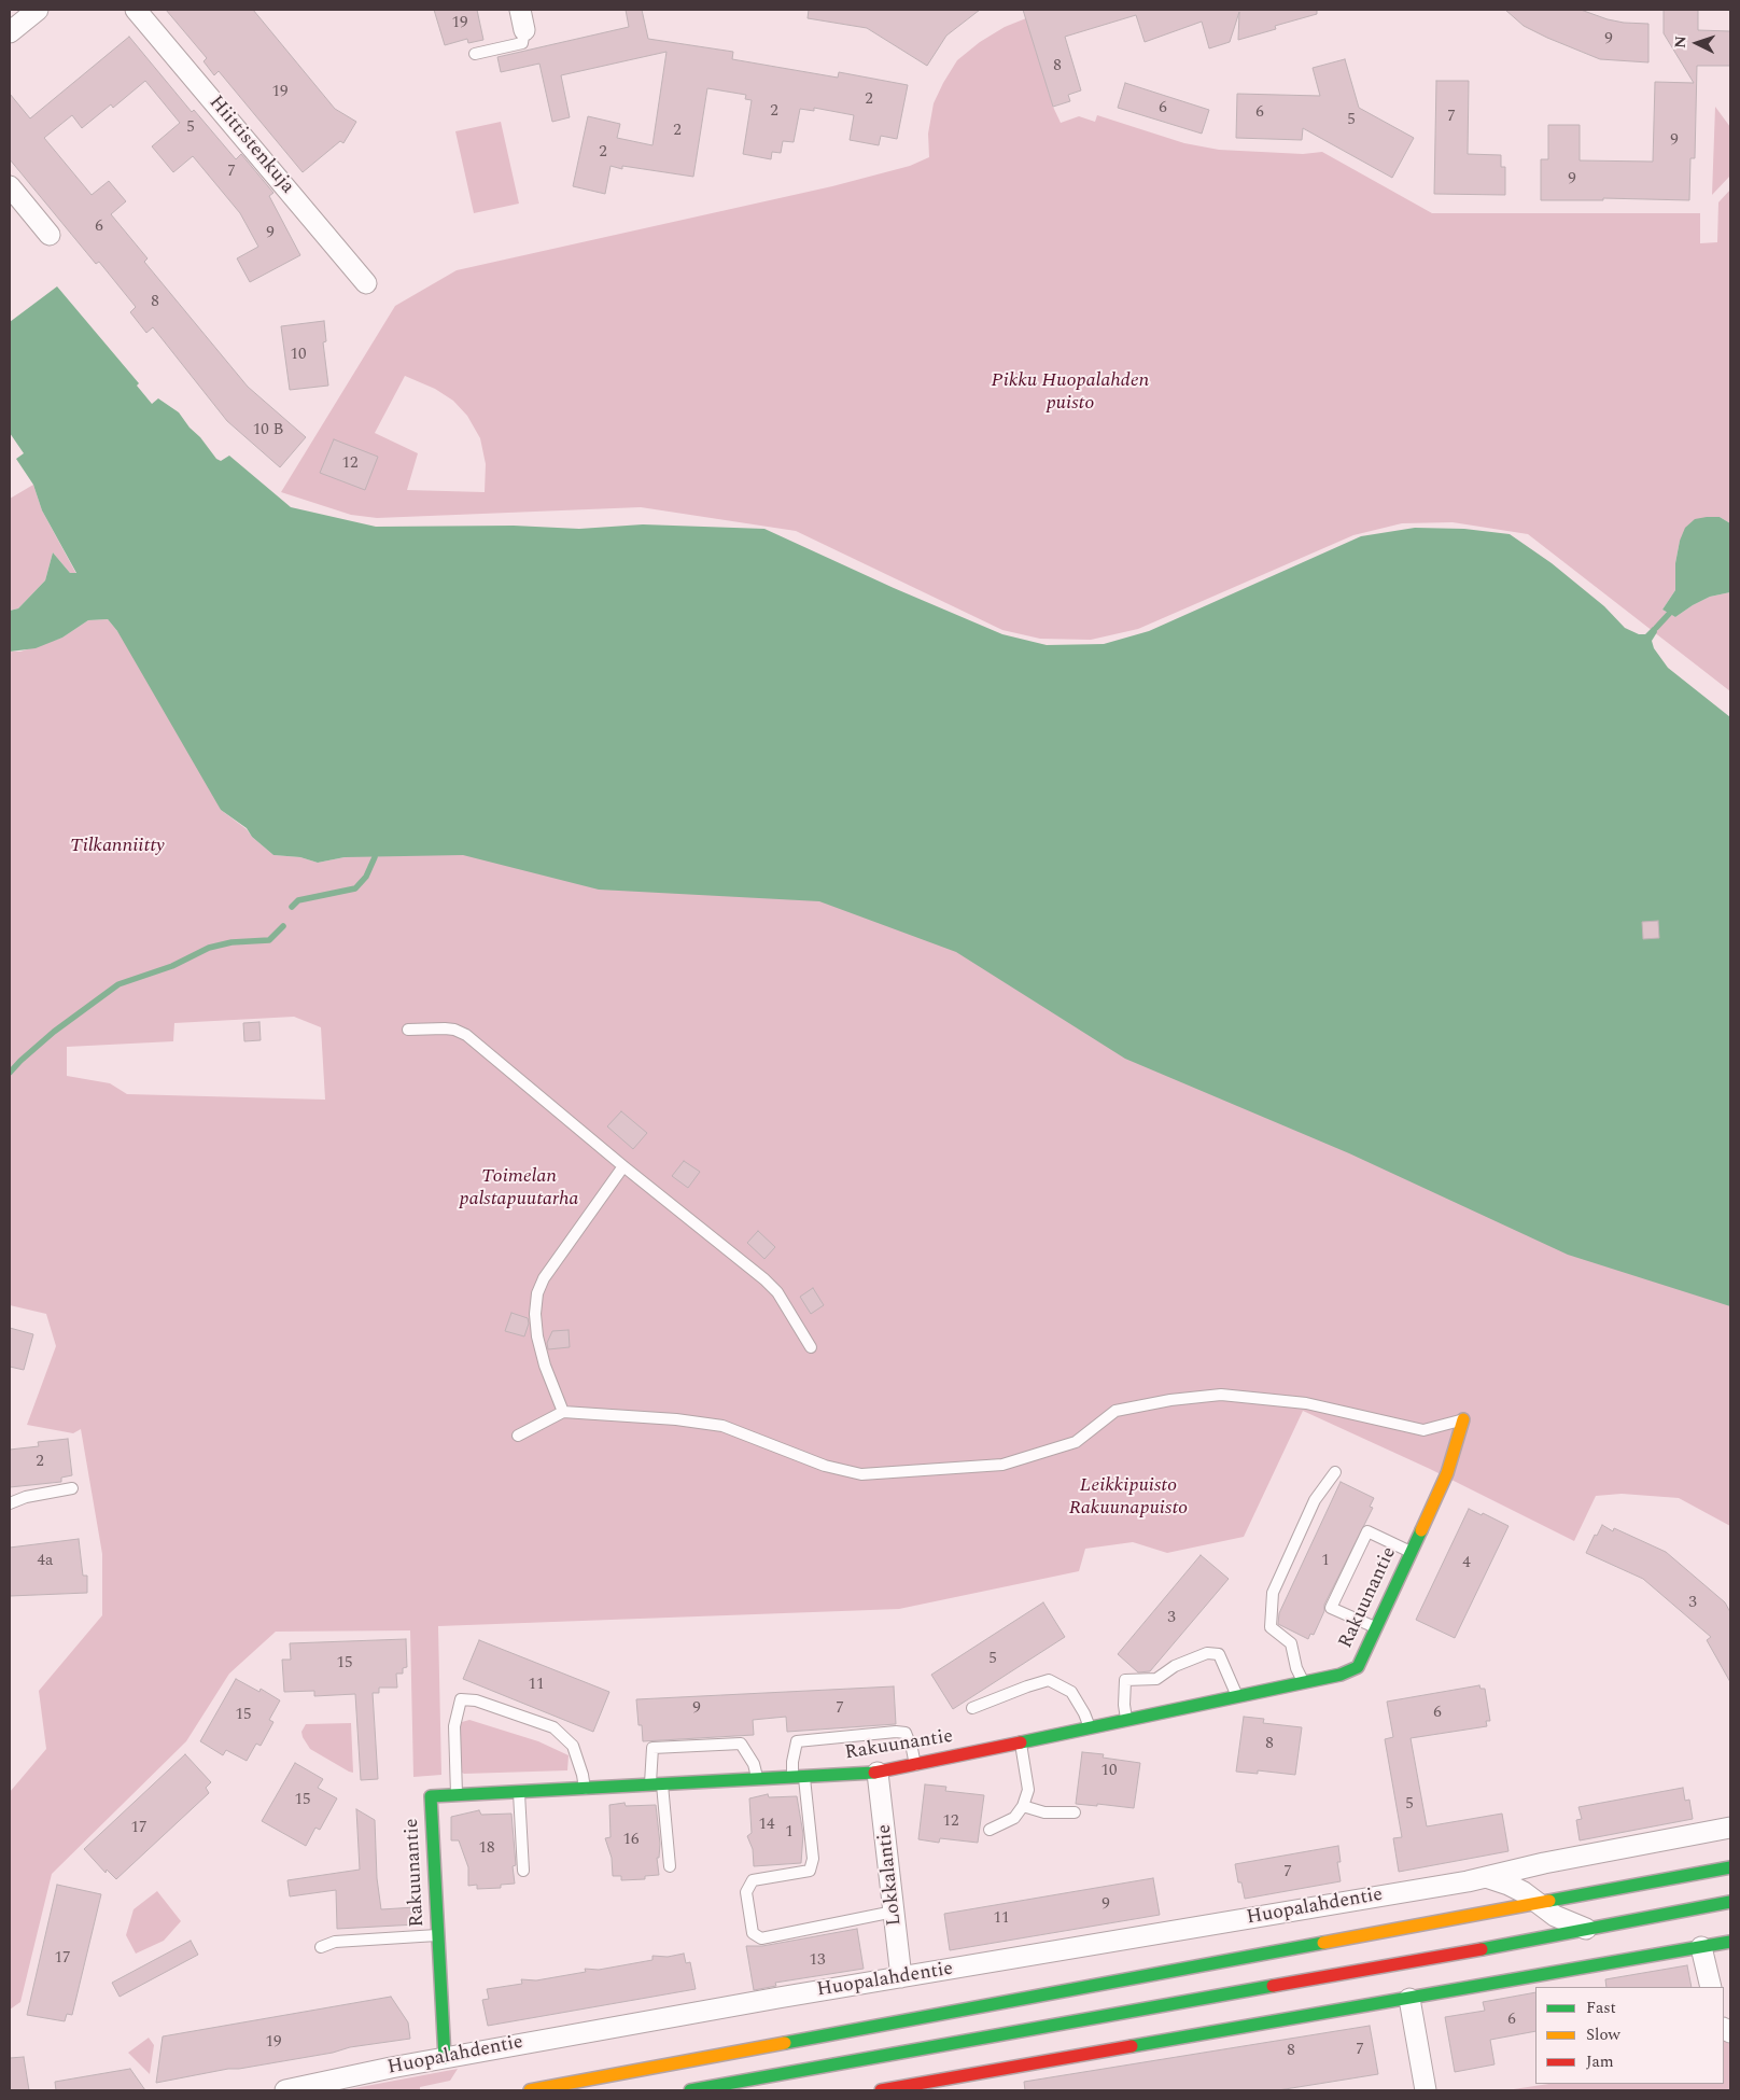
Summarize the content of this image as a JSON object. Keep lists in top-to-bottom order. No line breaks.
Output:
{"streets":{"street":["Hiittistenkuja","Rakuunantie","Lokkalantie","Huopalahdentie"]},"crossings":[["Rakuunantie","Lokkalantie"],["Rakuunantie","Huopalahdentie"],["Lokkalantie","Huopalahdentie"]],"parks":["Pikku Huopalahden puisto","Tilkanniitty","Toimelan palstapuutarha","Leikkipuisto Rakuunapuisto"],"house_numbers":["19","9","8","19","2","6","2","6","7","5","5","2","9","2","7","9","6","9","8","10","10 B","12","2","4a","1","4","3","3","5","15","11","9","7","6","15","8","10","15","5","12","14","17","1","16","18","7","9","11","17","13","6","19","7","8"],"legend":["Fast","Slow","Jam"],"north":"left"}
